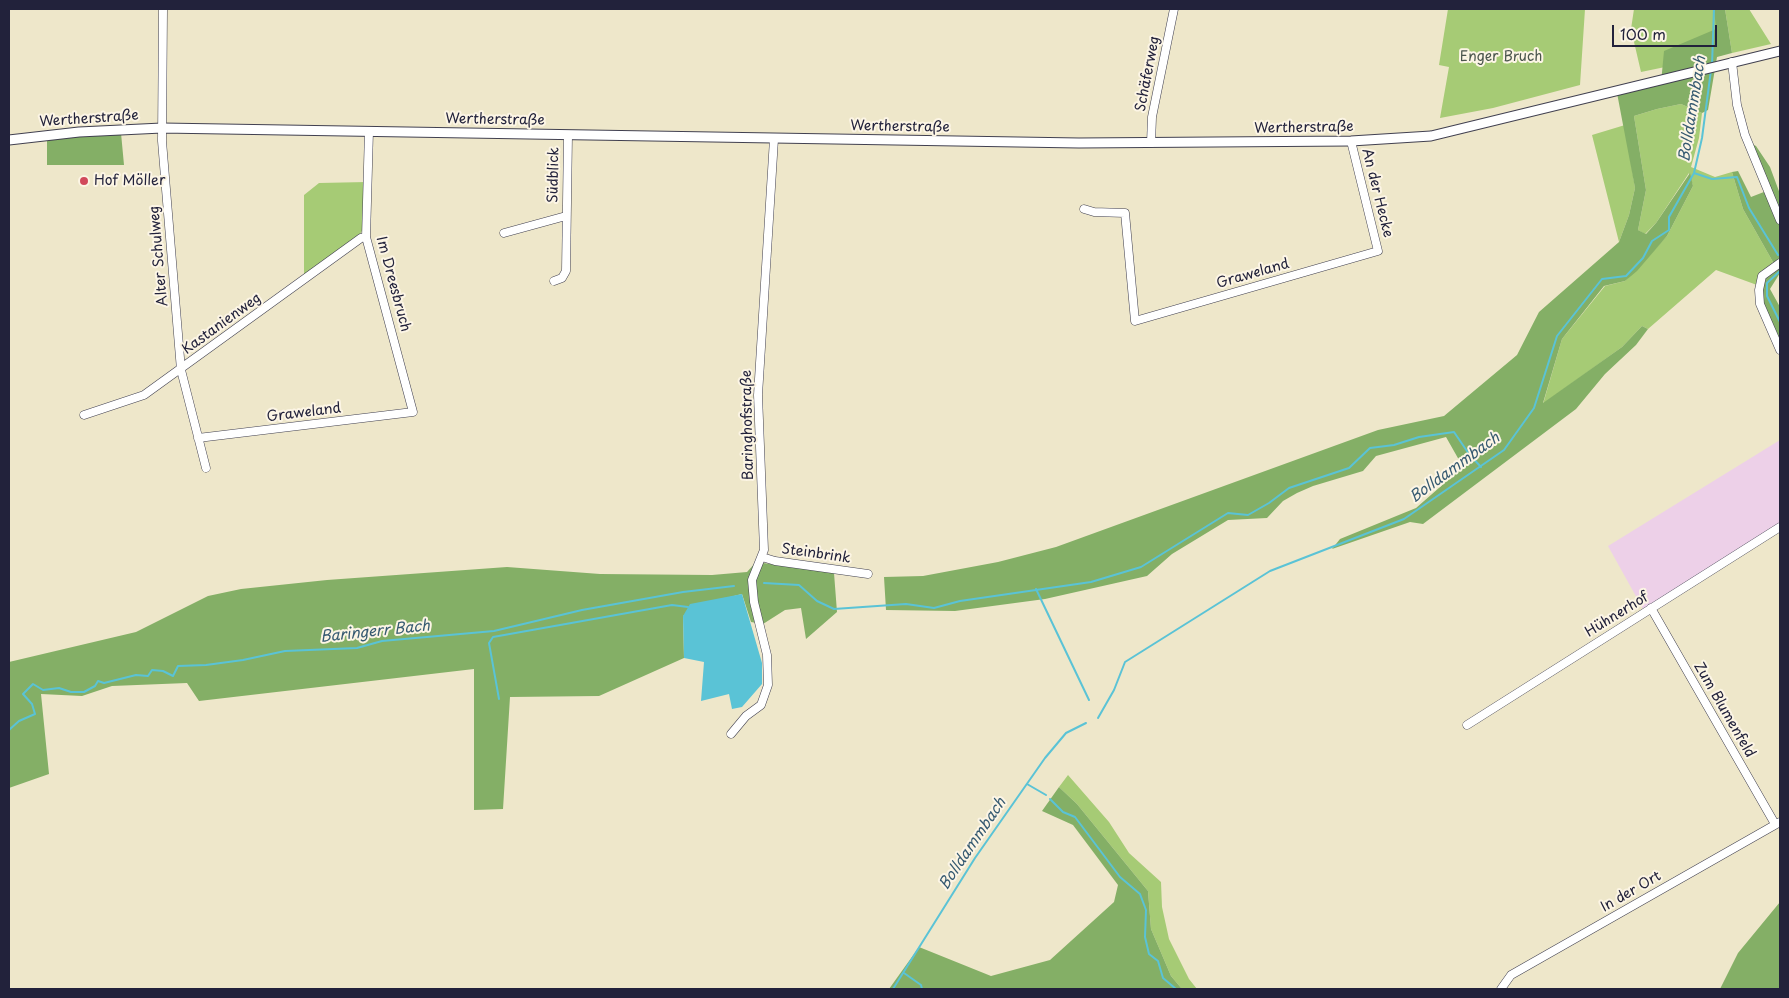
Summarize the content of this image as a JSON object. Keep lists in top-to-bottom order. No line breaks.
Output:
{"streets":{"main road":["Wertherstraße"],"street":["Schäferweg","Südblick","An der Hecke","Alter Schulweg","Graweland","Im Dreesbruch","Kastanienweg","Baringhofstraße","Steinbrink","Hühnerhof","Zum Blumenfeld","In der Ort"]},"crossings":[["Schäferweg","Wertherstraße"],["Wertherstraße","Südblick"],["Wertherstraße","An der Hecke"],["Wertherstraße","Alter Schulweg"],["Wertherstraße","Im Dreesbruch"],["Wertherstraße","Baringhofstraße"],["An der Hecke","Graweland"],["Alter Schulweg","Graweland"],["Alter Schulweg","Kastanienweg"],["Graweland","Im Dreesbruch"],["Im Dreesbruch","Kastanienweg"],["Baringhofstraße","Steinbrink"],["Hühnerhof","Zum Blumenfeld"],["Zum Blumenfeld","In der Ort"]],"water":["Bolldammbach","Baringerr Bach"],"parks":["Enger Bruch"],"places":["Hof Möller"],"scale_bar":"100 m"}
